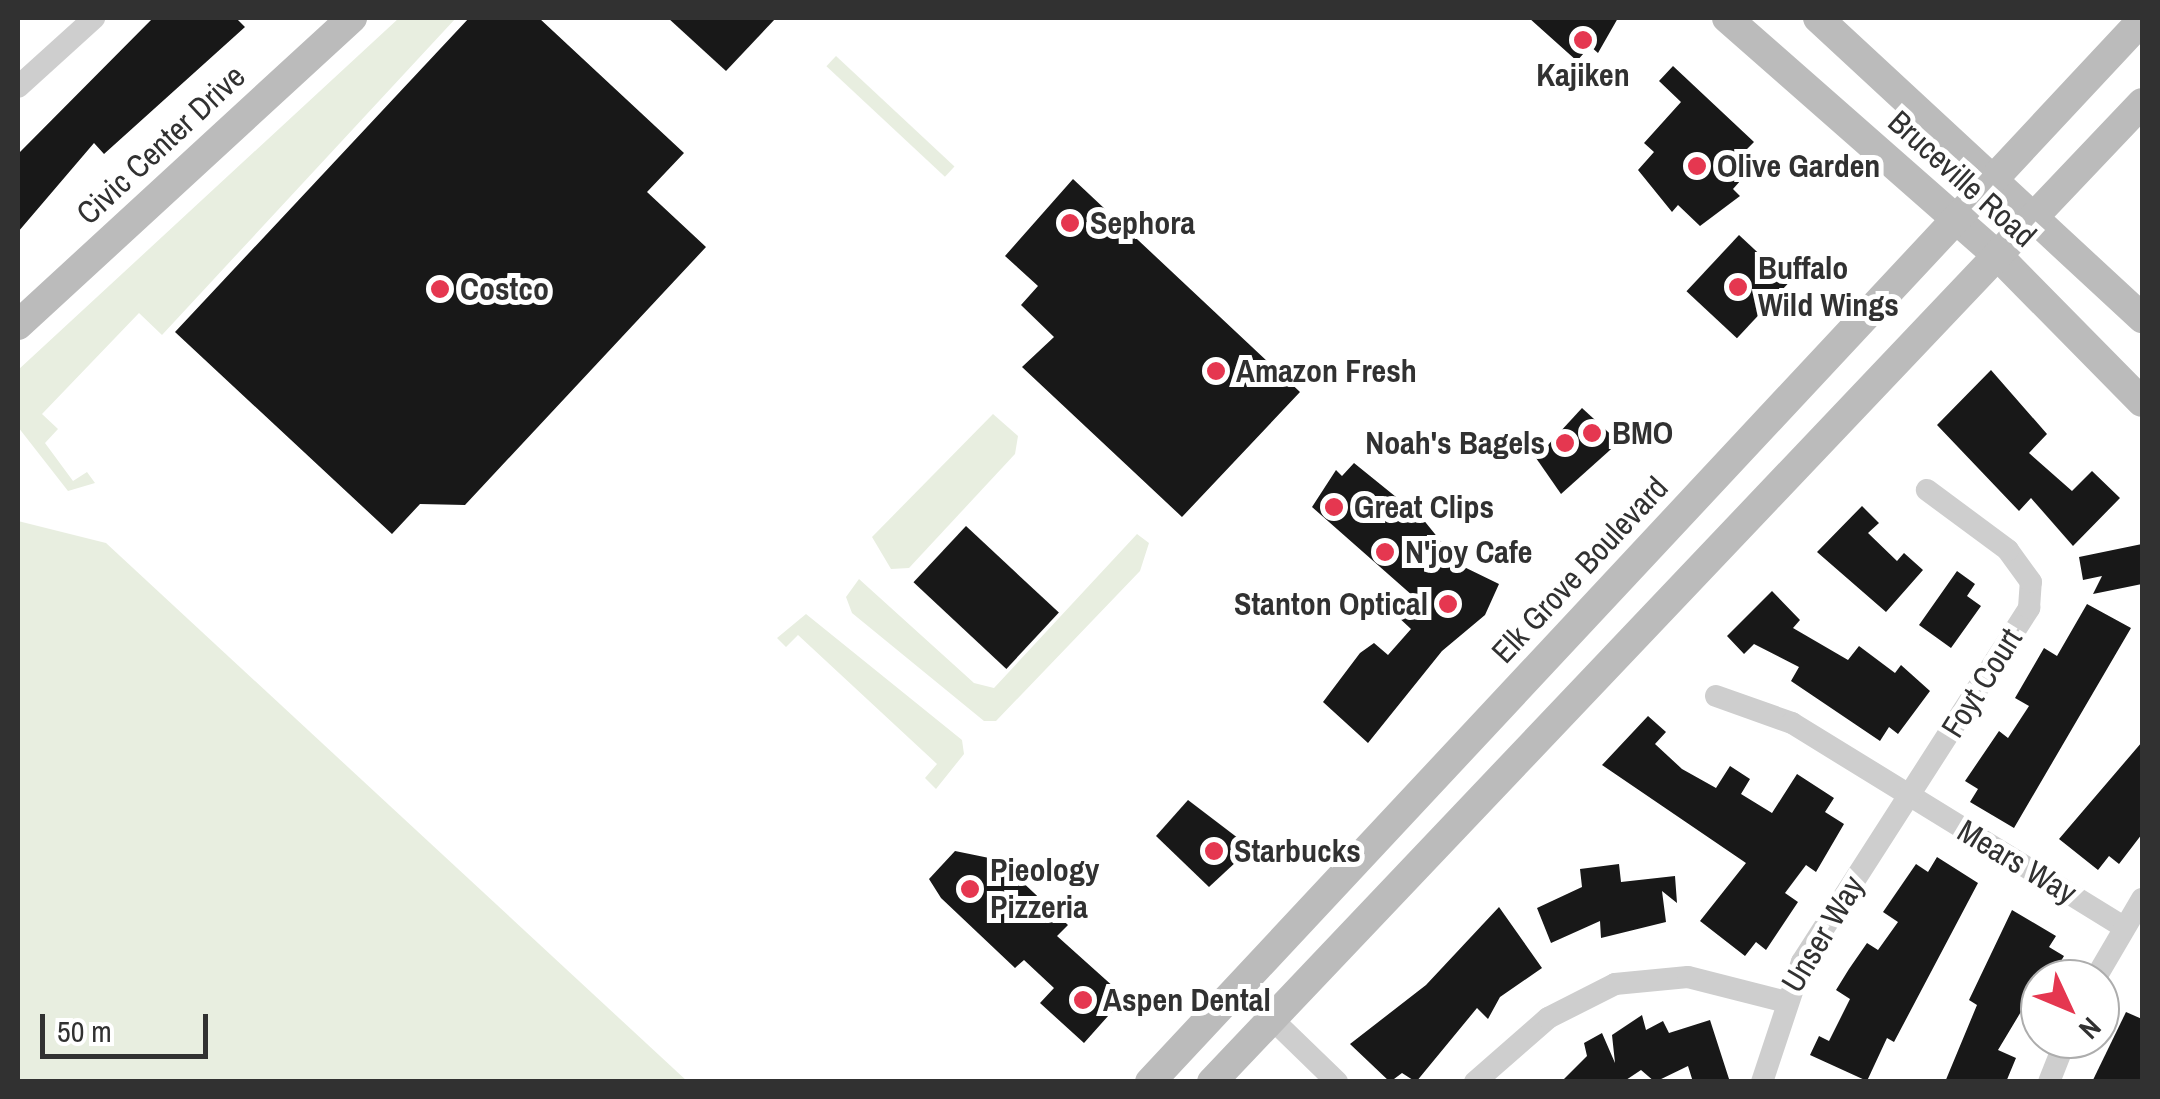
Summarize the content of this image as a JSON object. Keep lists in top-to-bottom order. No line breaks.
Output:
{"streets":{"main road":["Civic Center Drive","Bruceville Road","Elk Grove Boulevard"],"street":["Foyt Court","Mears Way","Unser Way"]},"crossings":[["Bruceville Road","Elk Grove Boulevard"],["Foyt Court","Mears Way"],["Foyt Court","Unser Way"],["Mears Way","Unser Way"]],"places":["Kajiken","Olive Garden","Sephora","Buffalo Wild Wings","Costco","Amazon Fresh","BMO","Noah's Bagels","Great Clips","N'joy Cafe","Stanton Optical","Starbucks","Pieology Pizzeria","Aspen Dental"],"scale_bar":"50 m","north":"bottom right"}
